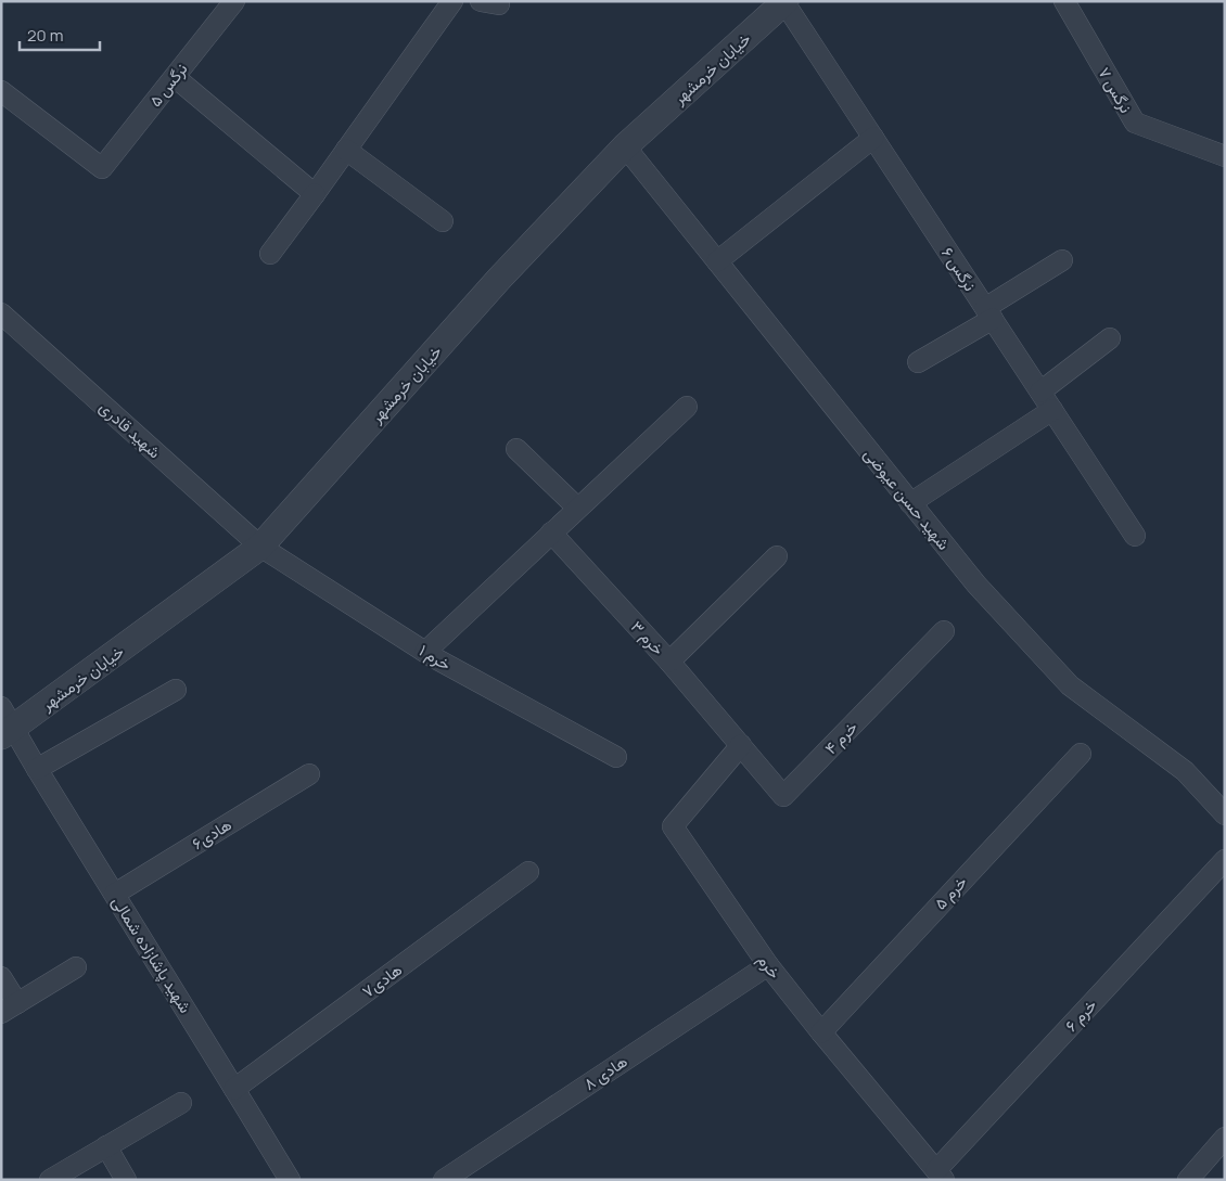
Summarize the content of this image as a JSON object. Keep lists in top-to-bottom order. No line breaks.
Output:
{"streets":{"street":["خیابان خرمشهر","نرگس ۵","نرگس ۷","نرگس ۶","شهید قادری","شهید حسن عیوضی","خرم ۳","خرم ۱","خرم ۴","هادی۶","خرم ۵","شهید پاشازاده شمالی","خرم","هادی۷","خرم ۶","هادی ۸"]},"crossings":[["خیابان خرمشهر","نرگس ۶"],["خیابان خرمشهر","شهید قادری"],["خیابان خرمشهر","شهید حسن عیوضی"],["خیابان خرمشهر","خرم ۱"],["خیابان خرمشهر","شهید پاشازاده شمالی"],["شهید قادری","خرم ۱"],["خرم ۳","خرم ۴"],["خرم ۳","خرم"],["خرم ۴","خرم"],["هادی۶","شهید پاشازاده شمالی"],["خرم ۵","خرم"],["شهید پاشازاده شمالی","هادی۷"],["خرم","خرم ۶"],["خرم","هادی ۸"]],"scale_bar":"20 m"}
